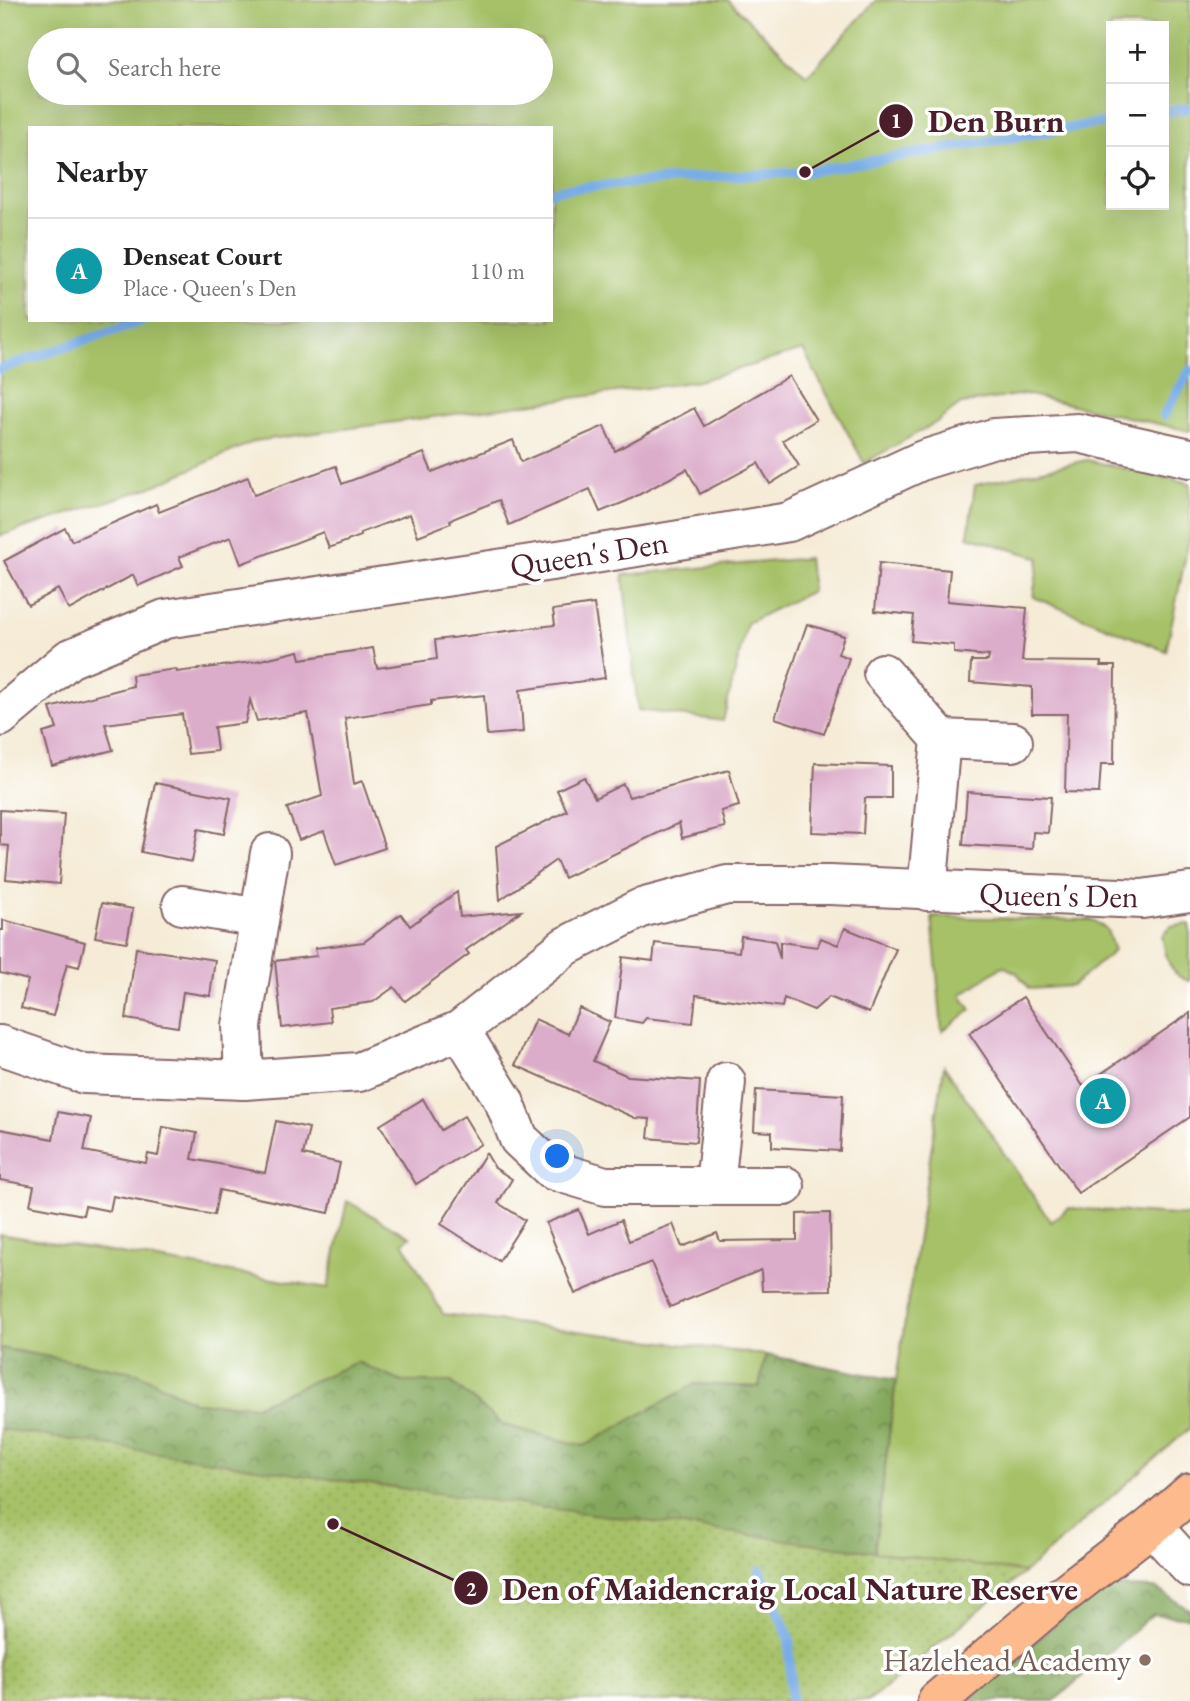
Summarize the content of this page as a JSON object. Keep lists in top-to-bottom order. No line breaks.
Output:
{"streets":{"street":["Queen's Den"]},"places":["Den Burn","Den of Maidencraig Local Nature Reserve","Hazlehead Academy"],"page":{"map_buttons":["+","−"],"search":"Search here","heading":"Nearby","list":[{"mark":"A","name":"Denseat Court","note":"Place · Queen's Den","value":"110 m"}],"pins":"A"}}
